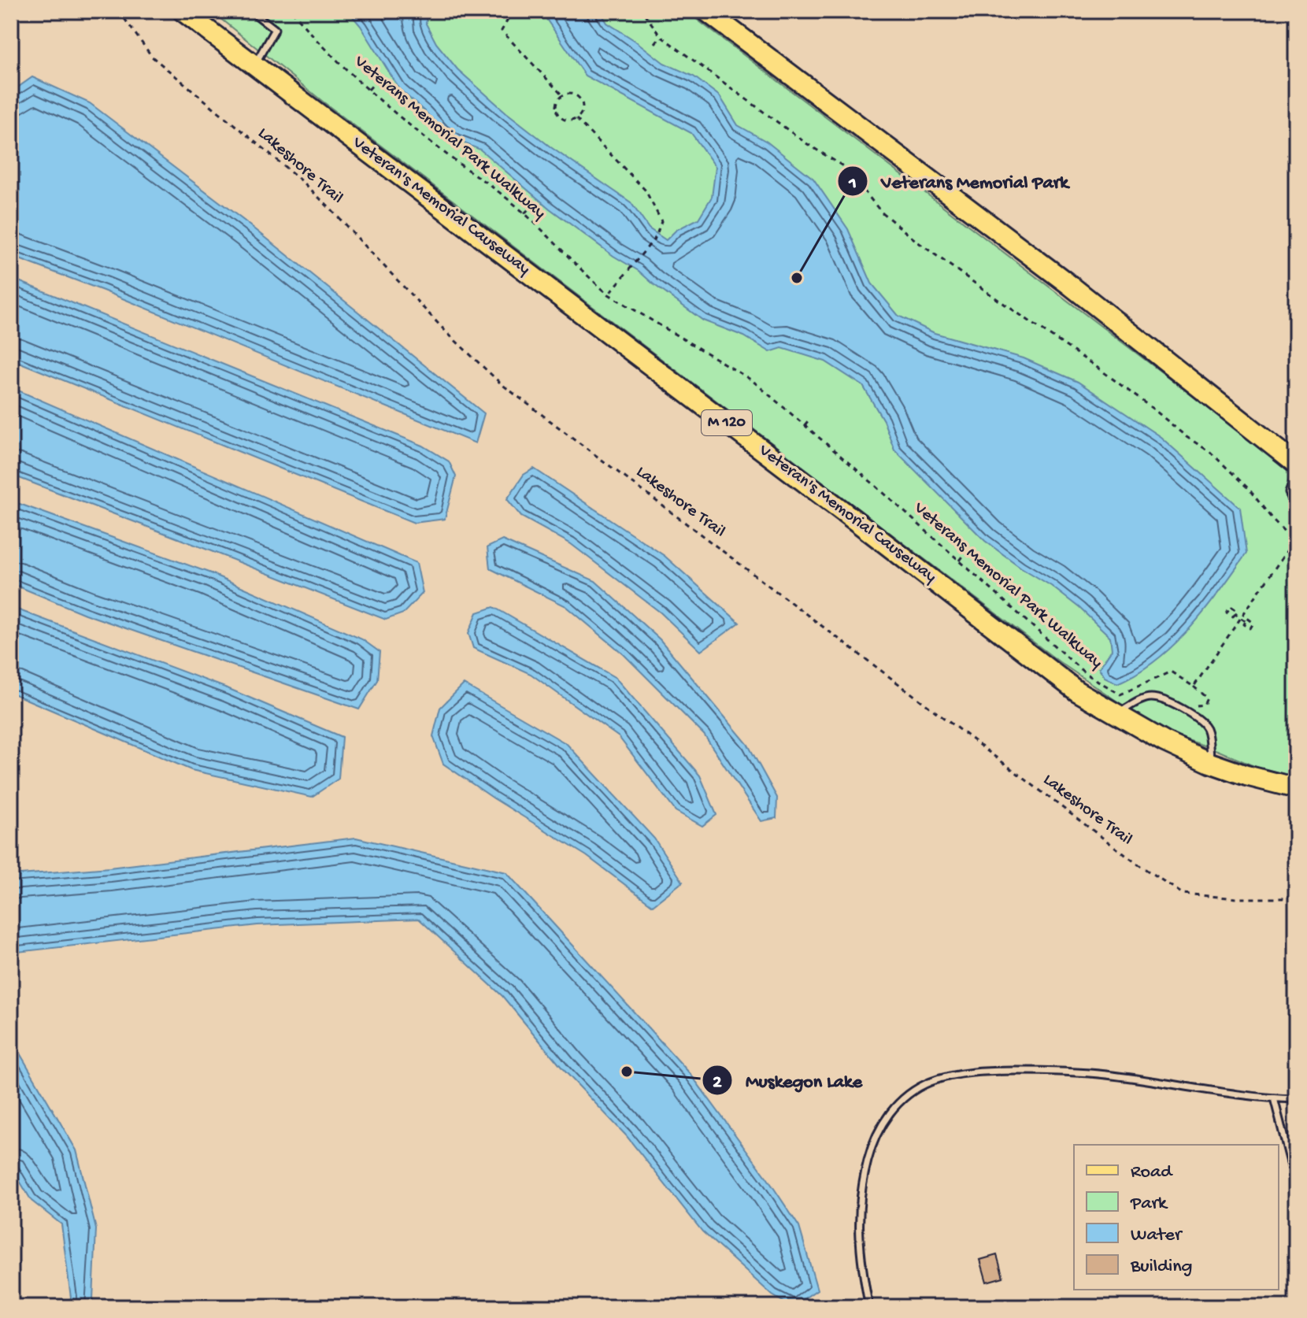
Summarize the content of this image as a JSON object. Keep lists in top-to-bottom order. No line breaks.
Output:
{"streets":{"main road":["Veteran's Memorial Causeway","M 120"],"path":["Veterans Memorial Park Walkway","Lakeshore Trail"]},"places":["Veterans Memorial Park","Muskegon Lake"],"legend":["Road","Park","Water","Building"]}
